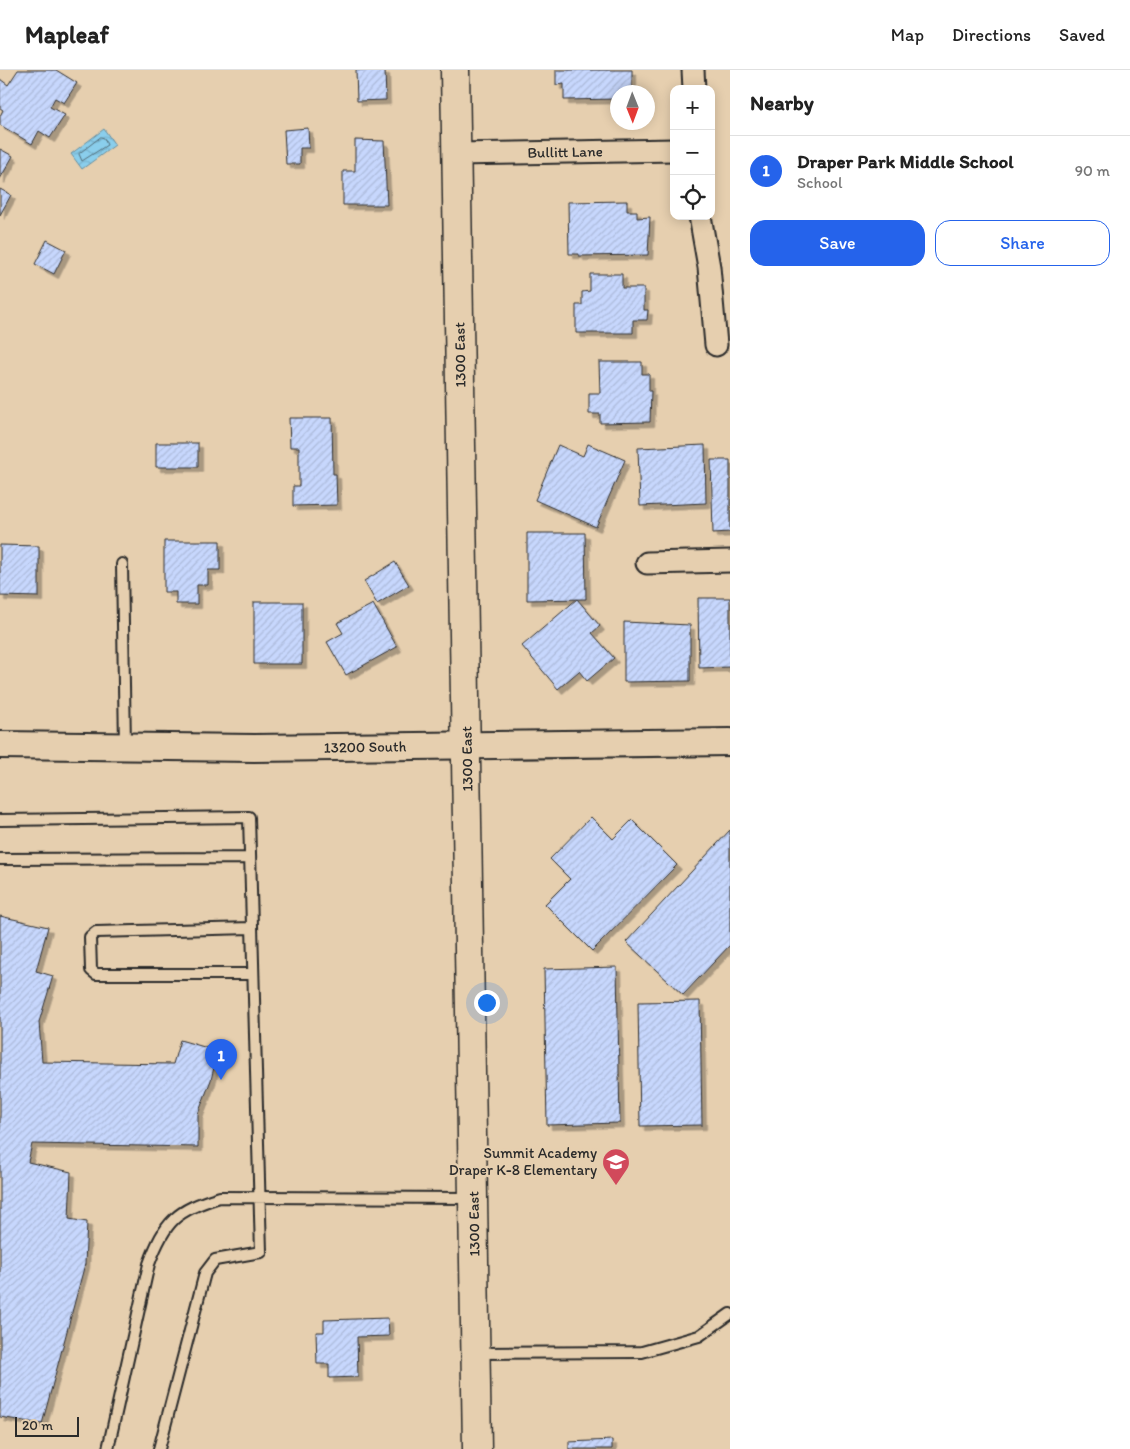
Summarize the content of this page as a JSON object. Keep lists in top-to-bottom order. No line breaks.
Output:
{"streets":{"main road":["1300 East"],"street":["Bullitt Lane","13200 South"]},"crossings":[["Bullitt Lane","1300 East"],["1300 East","13200 South"]],"places":{"school or university":["Summit Academy Draper K-8 Elementary"]},"scale_bar":"20 m","north":"bottom","page":{"header":"Mapleaf","nav":["Map","Directions","Saved"],"heading":"Nearby","map_buttons":["+","−"],"list":[{"mark":"1","name":"Draper Park Middle School","note":"School","value":"90 m"}],"buttons":["Save","Share"],"pins":"1","scale":"20 m"}}
